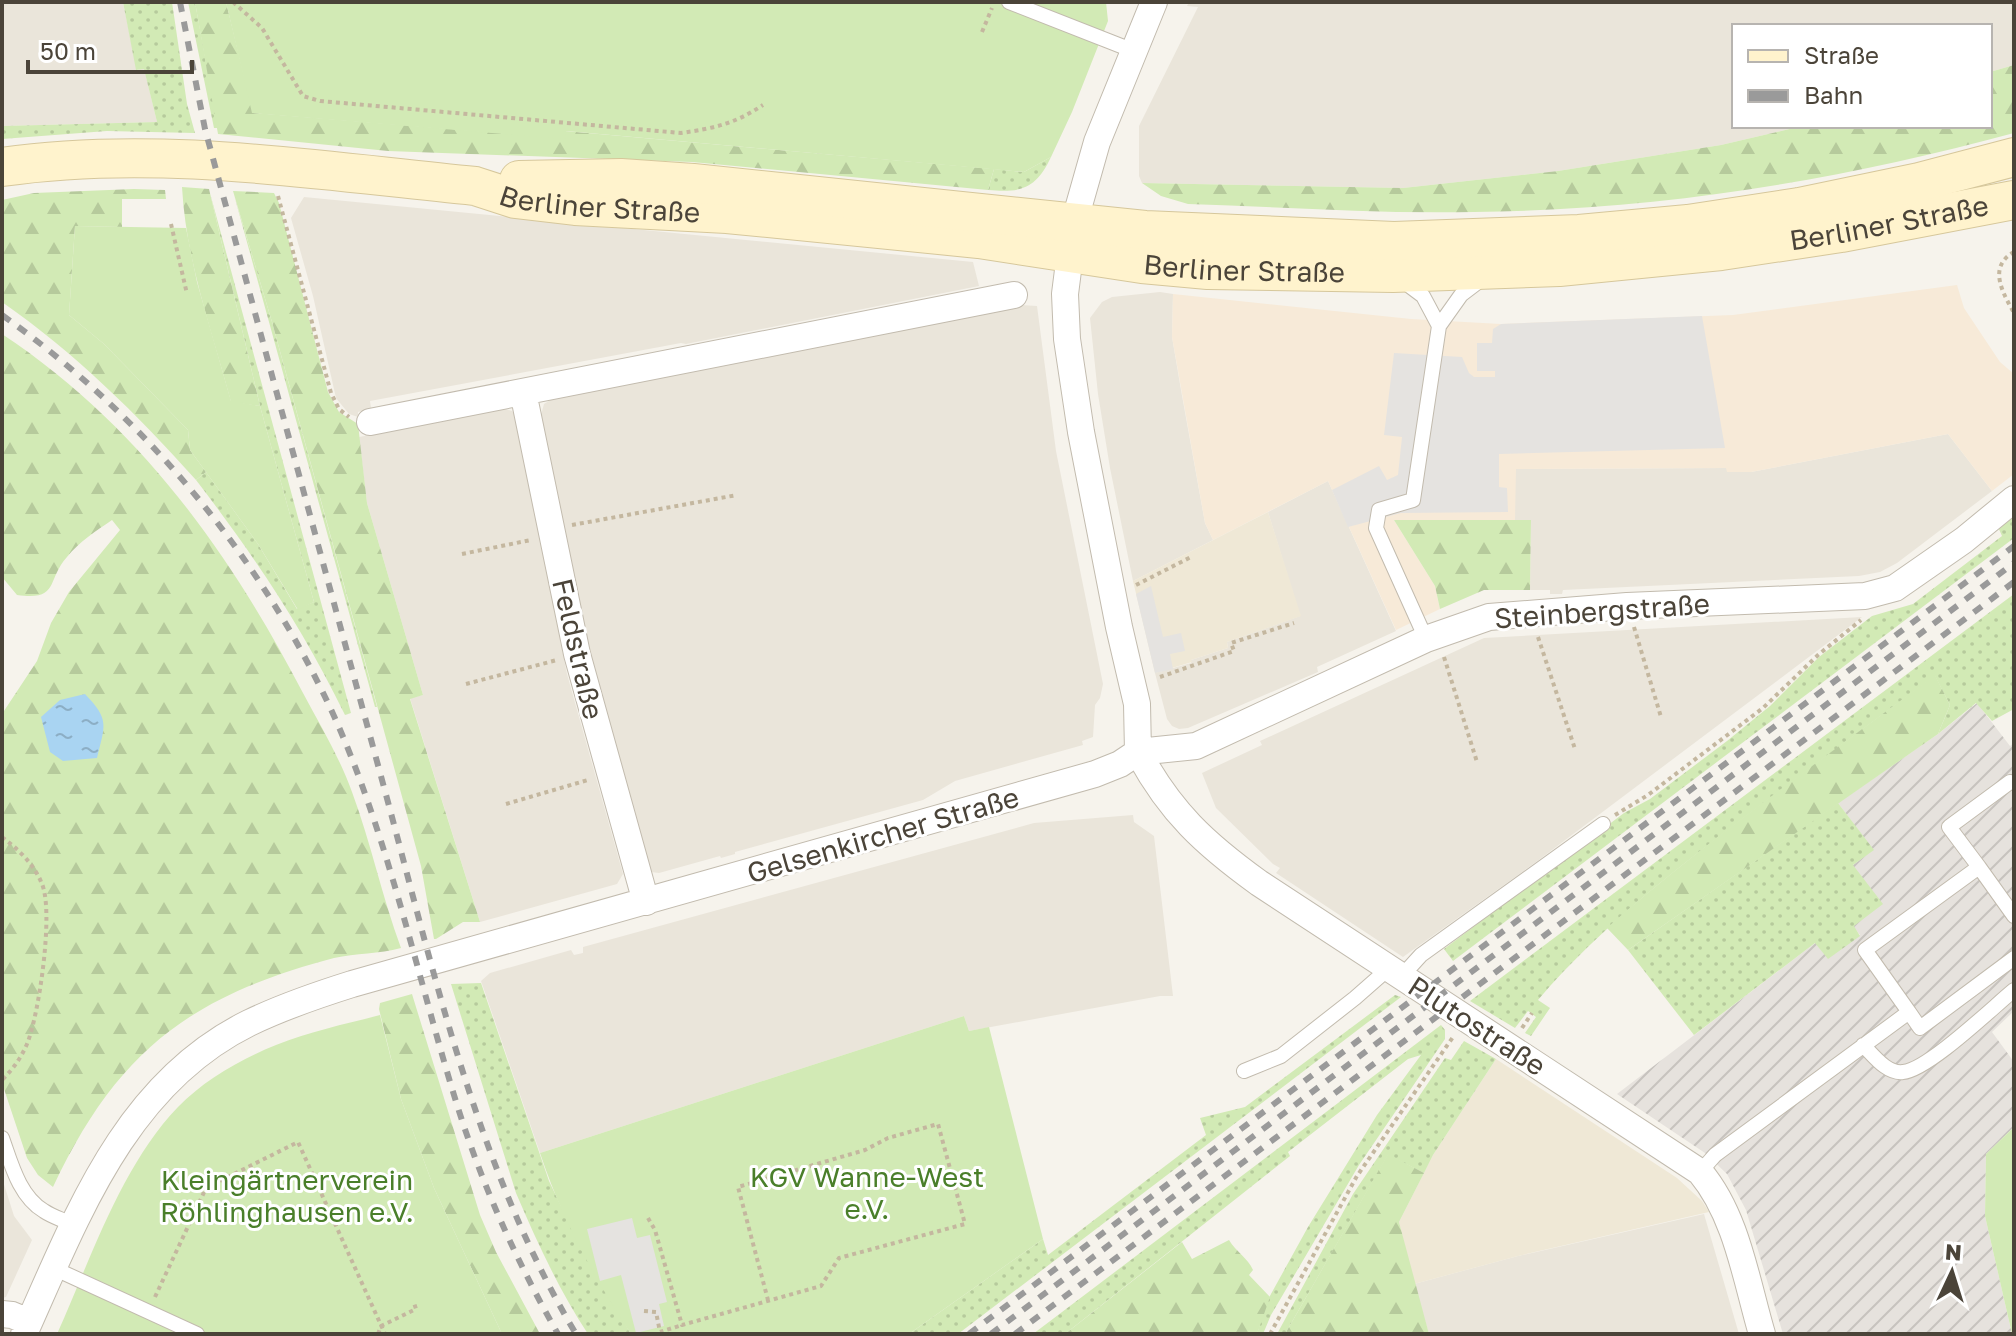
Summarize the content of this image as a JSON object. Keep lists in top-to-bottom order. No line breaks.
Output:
{"streets":{"main road":["Berliner Straße"],"street":["Steinbergstraße","Feldstraße","Gelsenkircher Straße","Plutostraße"]},"crossings":[["Steinbergstraße","Gelsenkircher Straße"],["Steinbergstraße","Plutostraße"],["Feldstraße","Gelsenkircher Straße"],["Gelsenkircher Straße","Plutostraße"]],"parks":["KGV Wanne-West e.V.","Kleingärtnerverein Röhlinghausen e.V."],"legend":["Straße","Bahn"],"scale_bar":"50 m","north":"top"}
